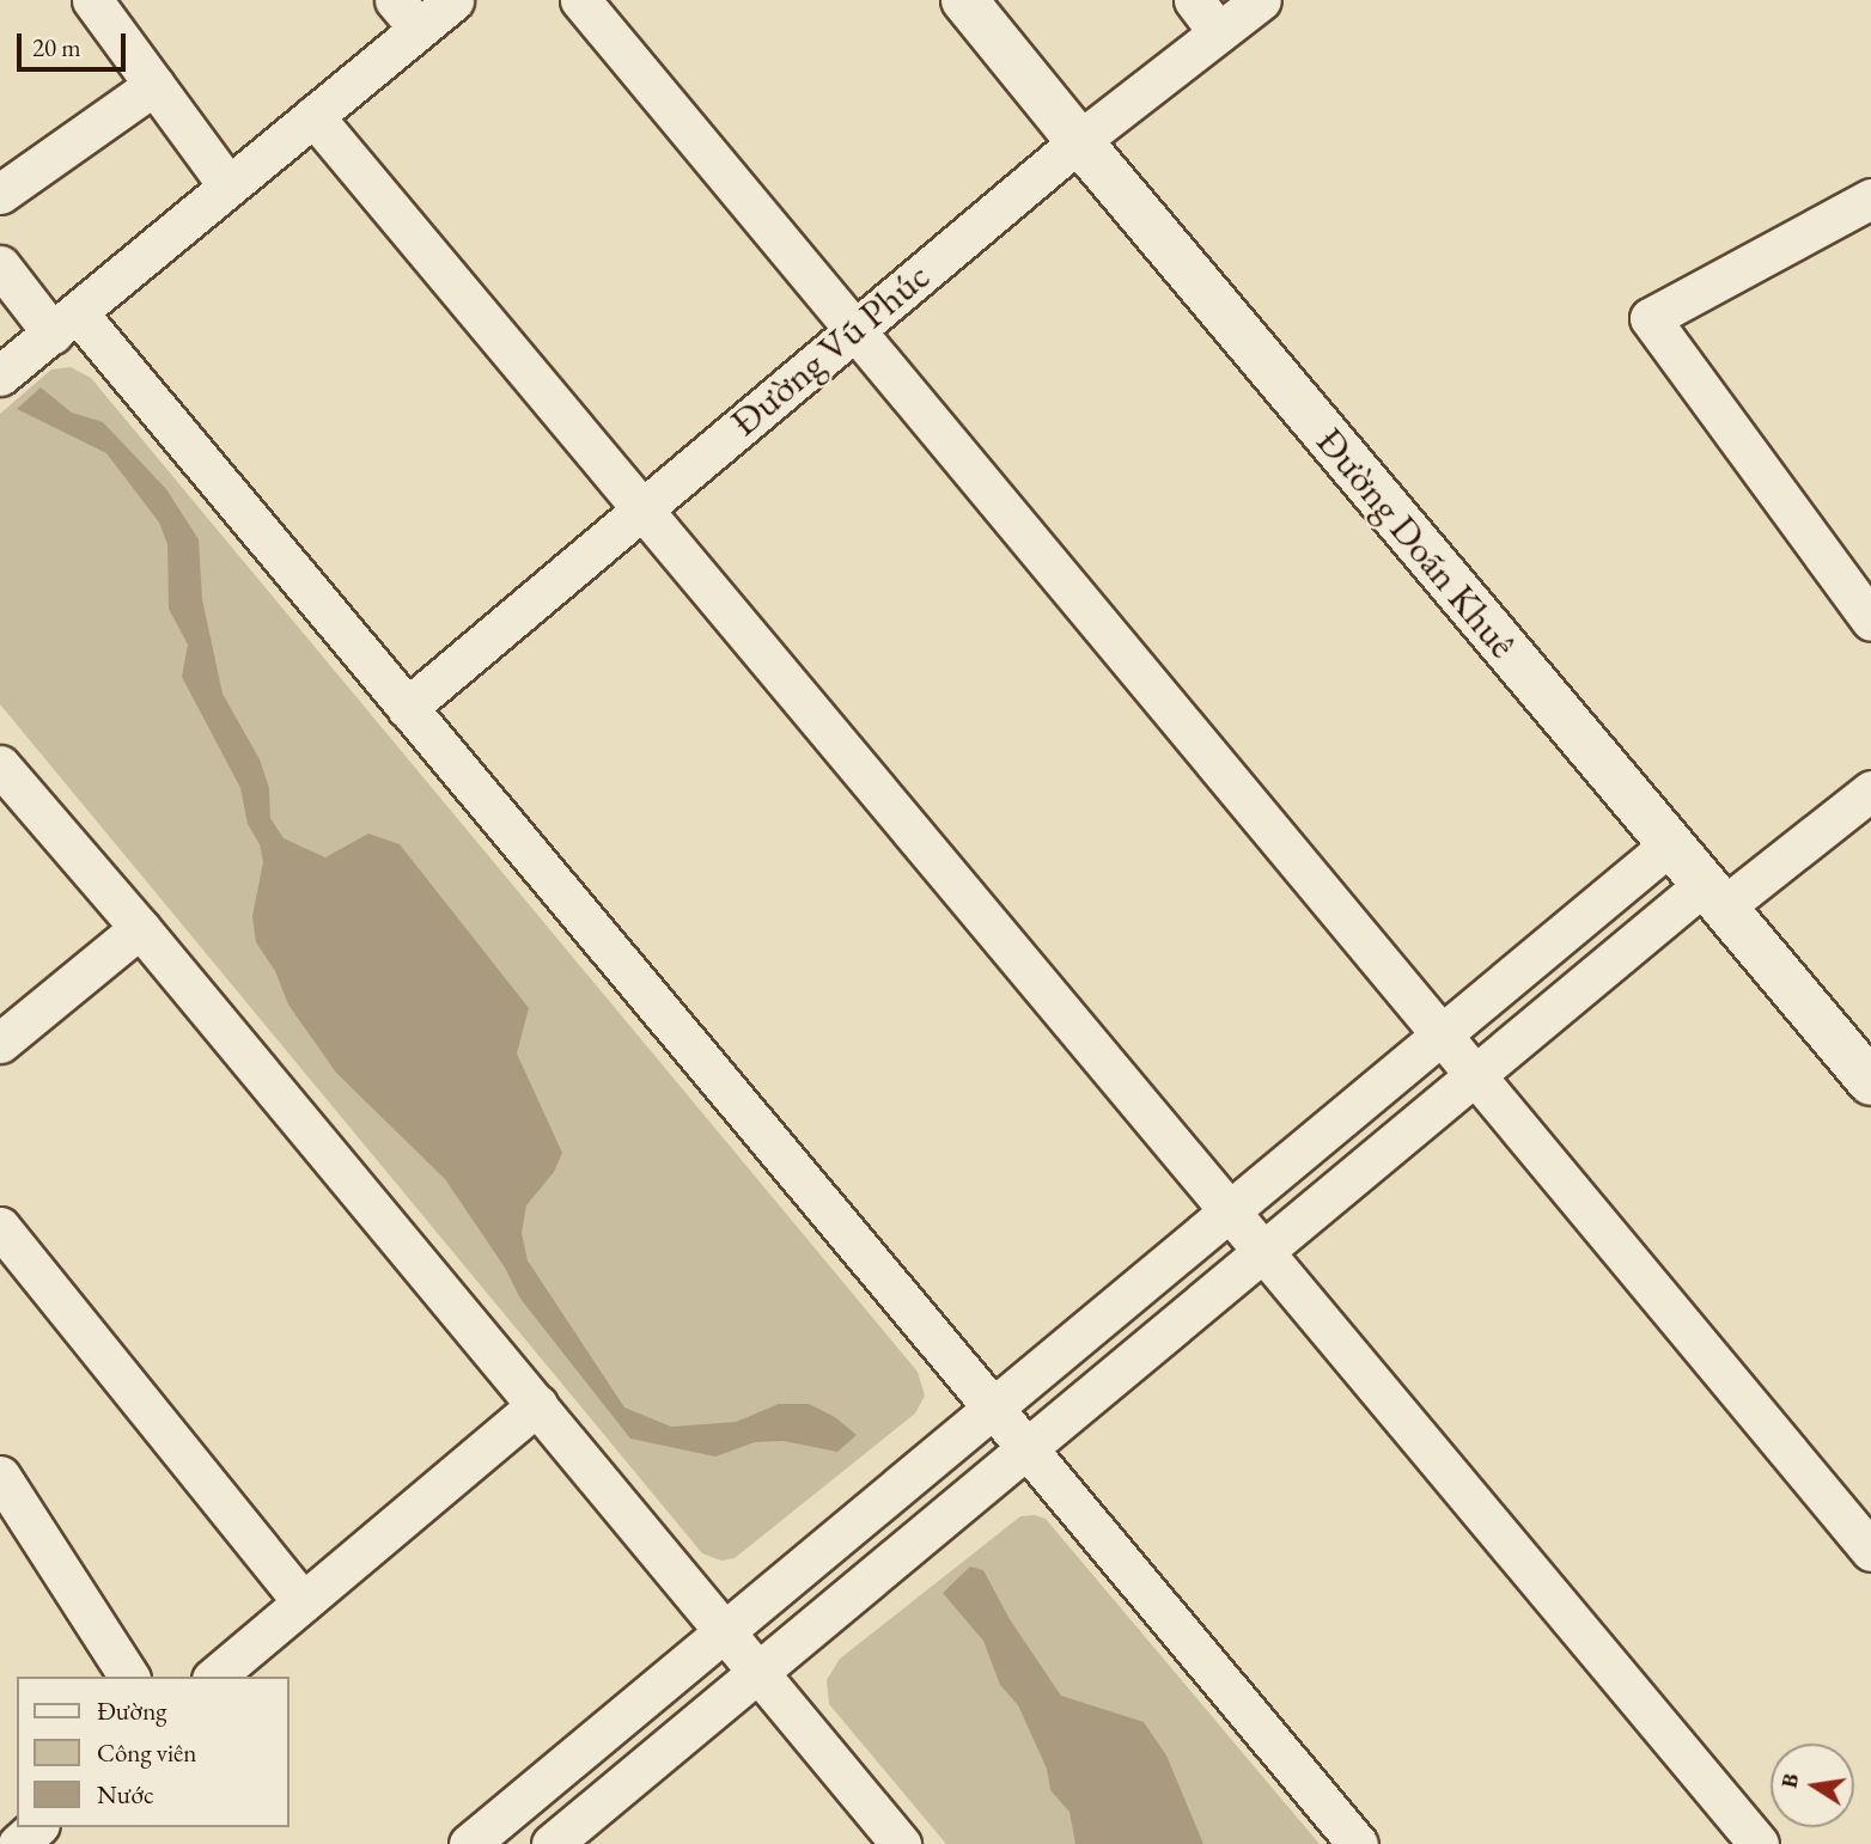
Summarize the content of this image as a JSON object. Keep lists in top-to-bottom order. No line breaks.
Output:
{"streets":{"street":["Đường Vũ Phúc","Đường Doãn Khuê"]},"crossings":[["Đường Vũ Phúc","Đường Doãn Khuê"]],"legend":["Đường","Công viên","Nước"],"scale_bar":"20 m","north":"left"}
